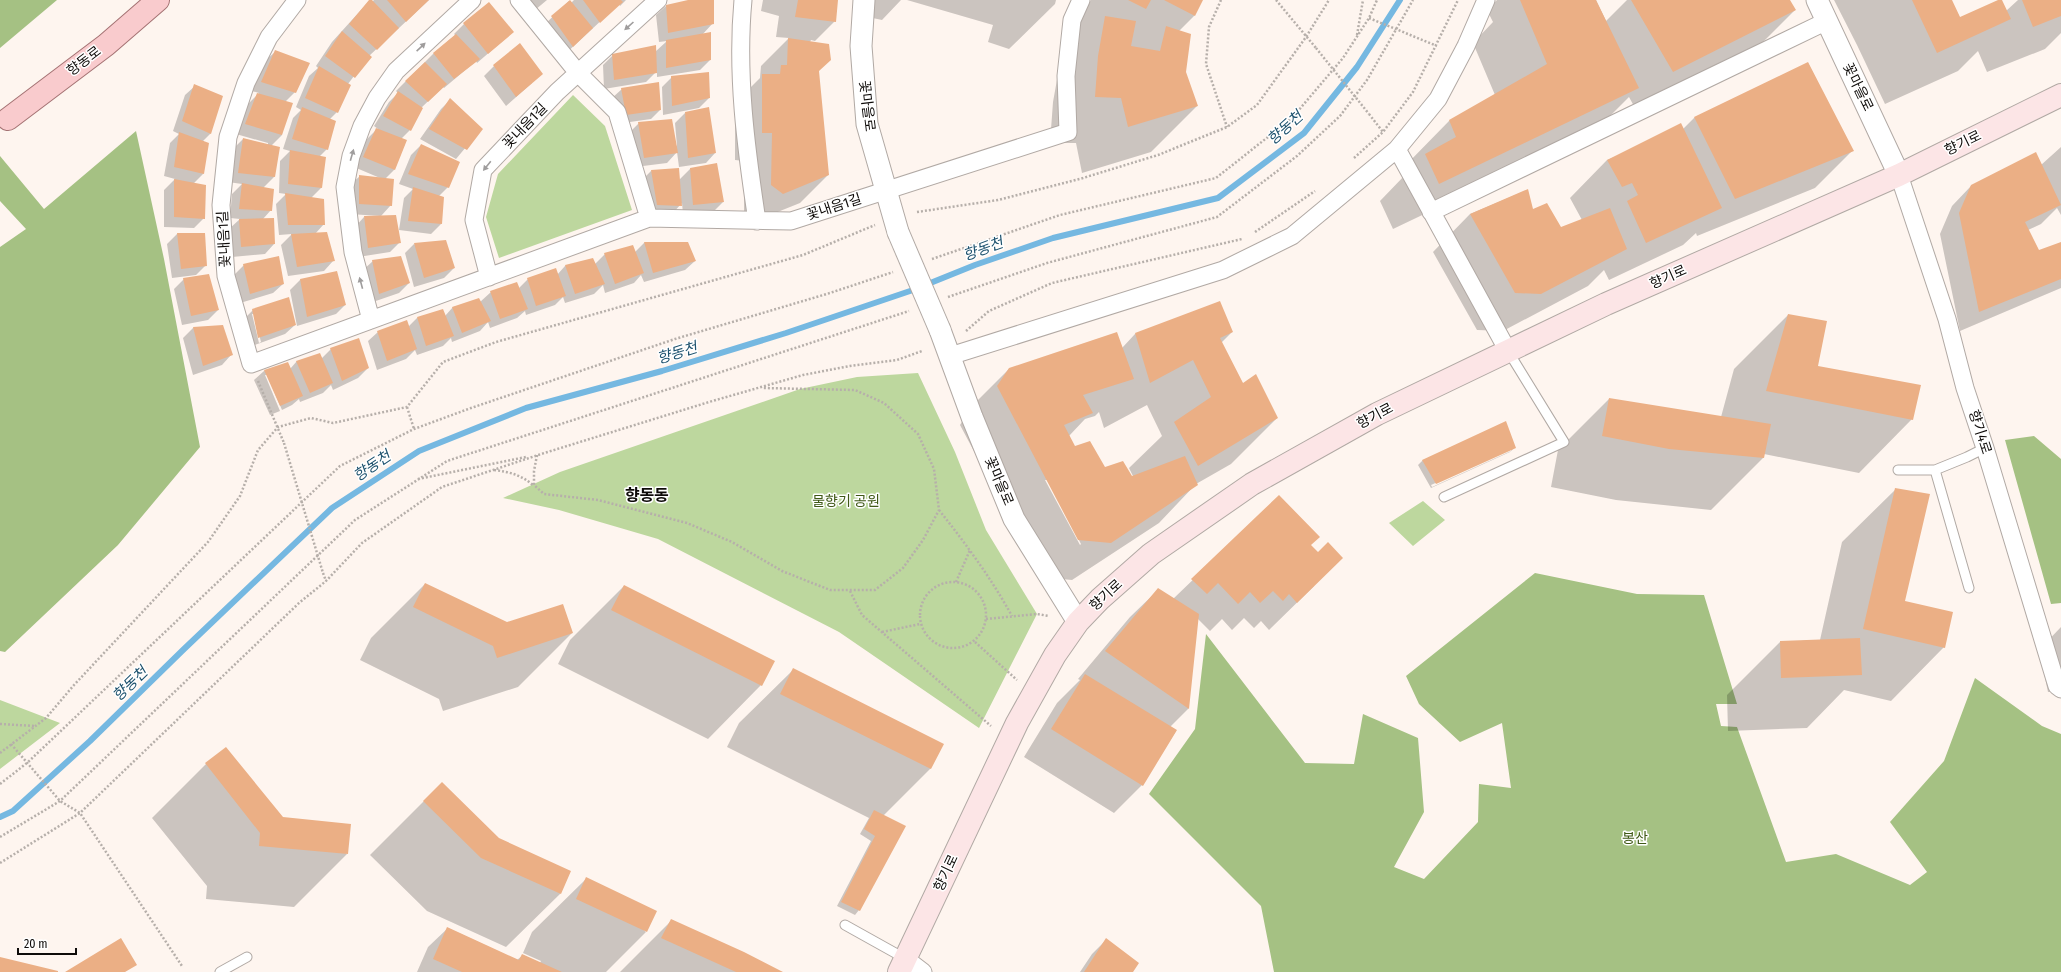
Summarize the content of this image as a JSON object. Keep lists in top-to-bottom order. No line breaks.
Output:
{"streets":{"main road":["향동로","향기로"],"street":["꽃마을로","꽃내음1길","향기4로"]},"crossings":[["꽃마을로","꽃내음1길"],["꽃마을로","향기로"],["꽃마을로","향기4로"],["향기로","향기4로"]],"districts":["향동동"],"water":["향동천"],"parks":["물향기 공원","봉산"],"scale_bar":"20 m"}
